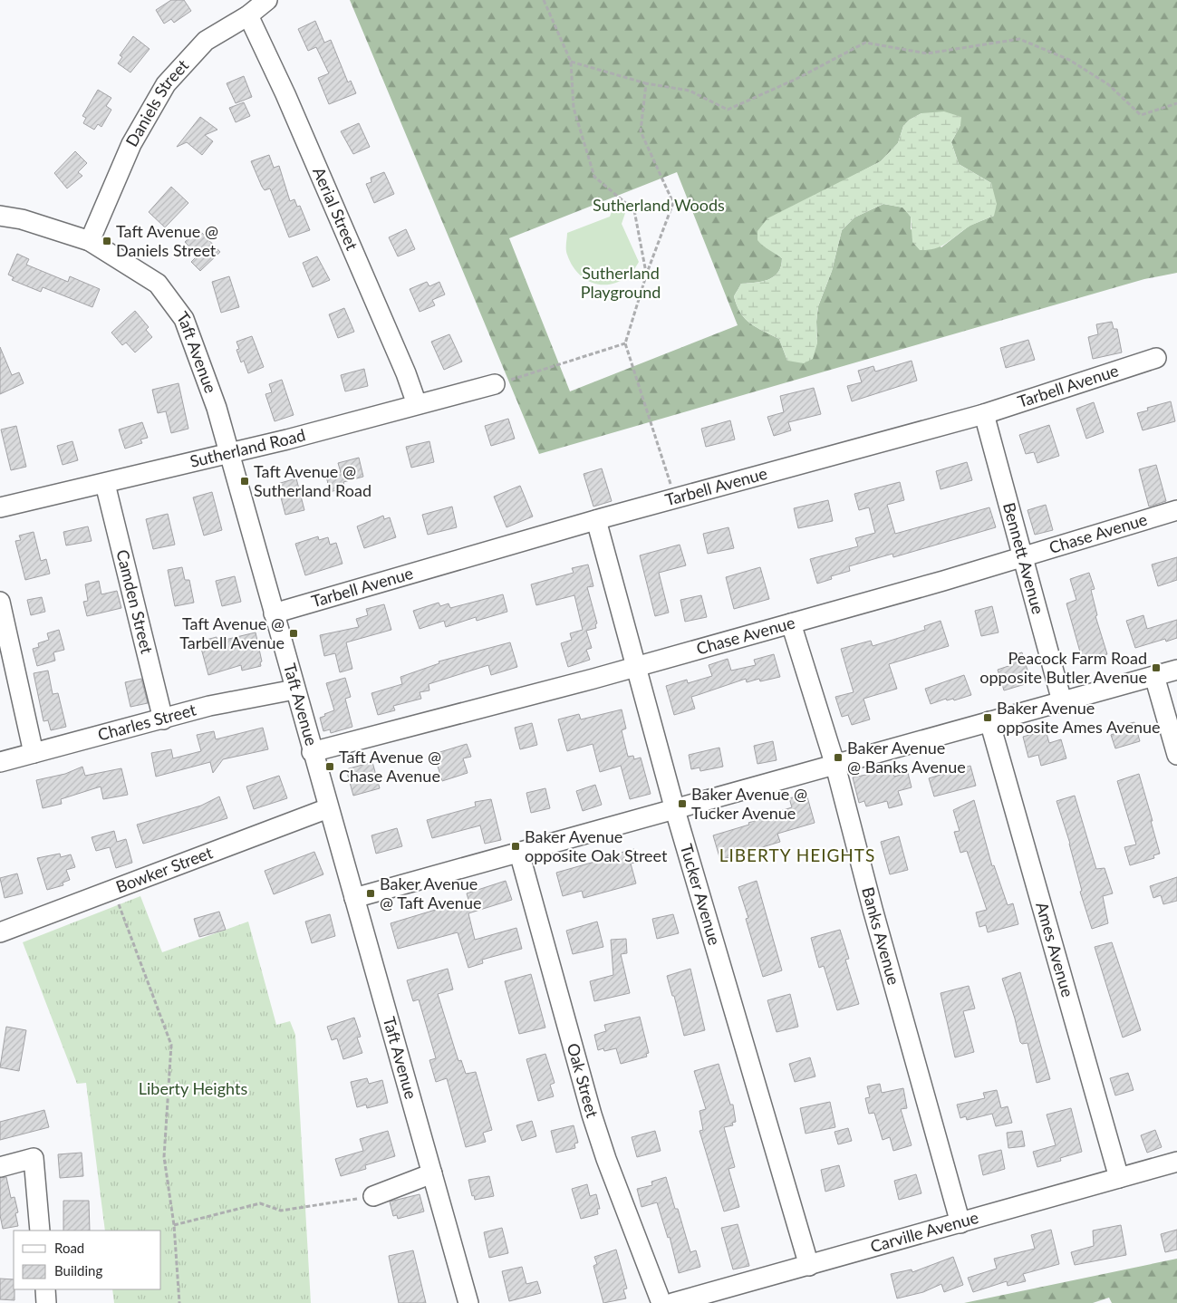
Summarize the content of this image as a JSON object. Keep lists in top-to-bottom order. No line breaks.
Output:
{"streets":{"street":["Daniels Street","Aerial Street","Taft Avenue","Tarbell Avenue","Sutherland Road","Chase Avenue","Bennett Avenue","Camden Street","Charles Street","Bowker Street","Tucker Avenue","Banks Avenue","Ames Avenue","Oak Street","Carville Avenue"]},"crossings":[["Daniels Street","Aerial Street"],["Daniels Street","Taft Avenue"],["Aerial Street","Sutherland Road"],["Taft Avenue","Tarbell Avenue"],["Taft Avenue","Sutherland Road"],["Taft Avenue","Chase Avenue"],["Taft Avenue","Charles Street"],["Taft Avenue","Bowker Street"],["Tarbell Avenue","Bennett Avenue"],["Tarbell Avenue","Tucker Avenue"],["Sutherland Road","Camden Street"],["Chase Avenue","Bennett Avenue"],["Chase Avenue","Tucker Avenue"],["Chase Avenue","Banks Avenue"],["Camden Street","Charles Street"],["Tucker Avenue","Carville Avenue"],["Banks Avenue","Carville Avenue"],["Ames Avenue","Carville Avenue"]],"districts":["LIBERTY HEIGHTS"],"parks":["Sutherland Woods","Sutherland Playground","Liberty Heights"],"places":{"transit":["Taft Avenue @ Daniels Street","Taft Avenue @ Sutherland Road","Taft Avenue @ Tarbell Avenue","Peacock Farm Road opposite Butler Avenue","Baker Avenue opposite Ames Avenue","Baker Avenue @ Banks Avenue","Taft Avenue @ Chase Avenue","Baker Avenue @ Tucker Avenue","Baker Avenue opposite Oak Street","Baker Avenue @ Taft Avenue"]},"legend":["Road","Building"]}
